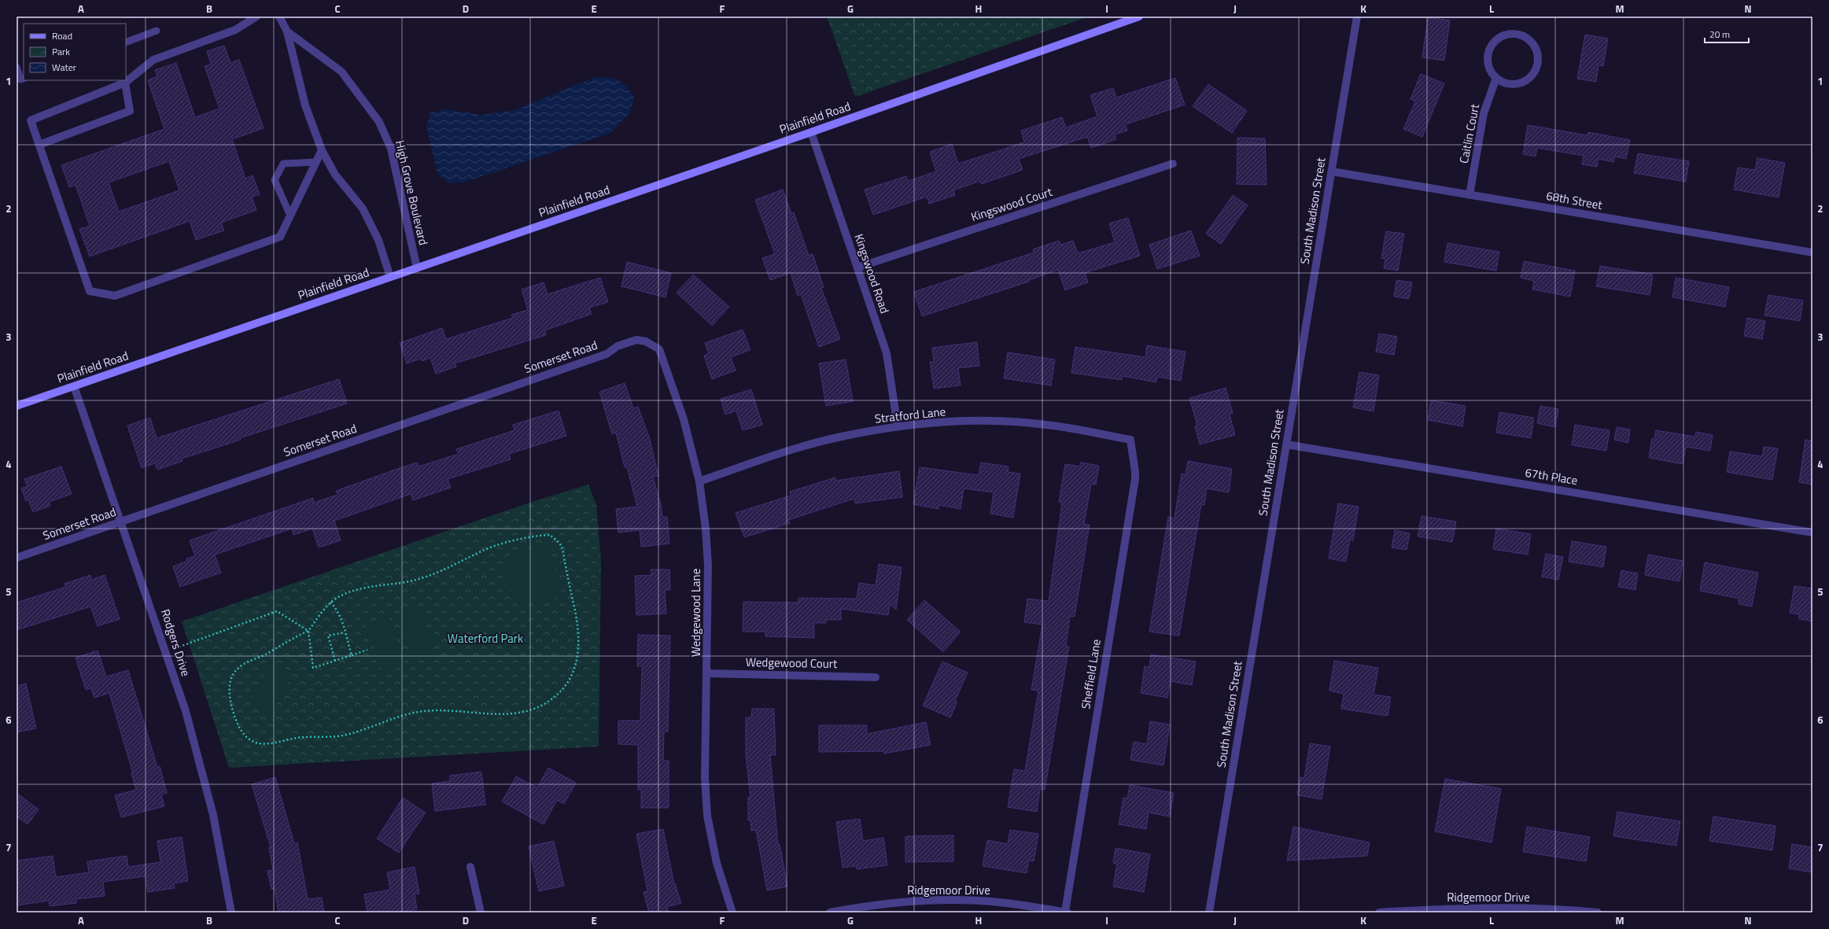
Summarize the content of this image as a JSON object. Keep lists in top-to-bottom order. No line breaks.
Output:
{"streets":{"main road":["Plainfield Road"],"street":["Caitlin Court","High Grove Boulevard","68th Street","Kingswood Court","South Madison Street","Kingswood Road","Somerset Road","Stratford Lane","67th Place","Wedgewood Lane","Rodgers Drive","Wedgewood Court","Sheffield Lane","Ridgemoor Drive"]},"crossings":[["Plainfield Road","High Grove Boulevard"],["Plainfield Road","Kingswood Road"],["Plainfield Road","Rodgers Drive"],["Caitlin Court","68th Street"],["68th Street","South Madison Street"],["Kingswood Court","Kingswood Road"],["South Madison Street","67th Place"],["Kingswood Road","Stratford Lane"],["Somerset Road","Wedgewood Lane"],["Somerset Road","Rodgers Drive"],["Stratford Lane","Wedgewood Lane"],["Stratford Lane","Sheffield Lane"],["Wedgewood Lane","Wedgewood Court"],["Sheffield Lane","Ridgemoor Drive"]],"parks":["Waterford Park"],"legend":["Road","Park","Water"],"scale_bar":"20 m","grid":{"columns":["A","B","C","D","E","F","G","H","I","J","K","L","M","N"],"rows":["1","2","3","4","5","6","7"]}}
